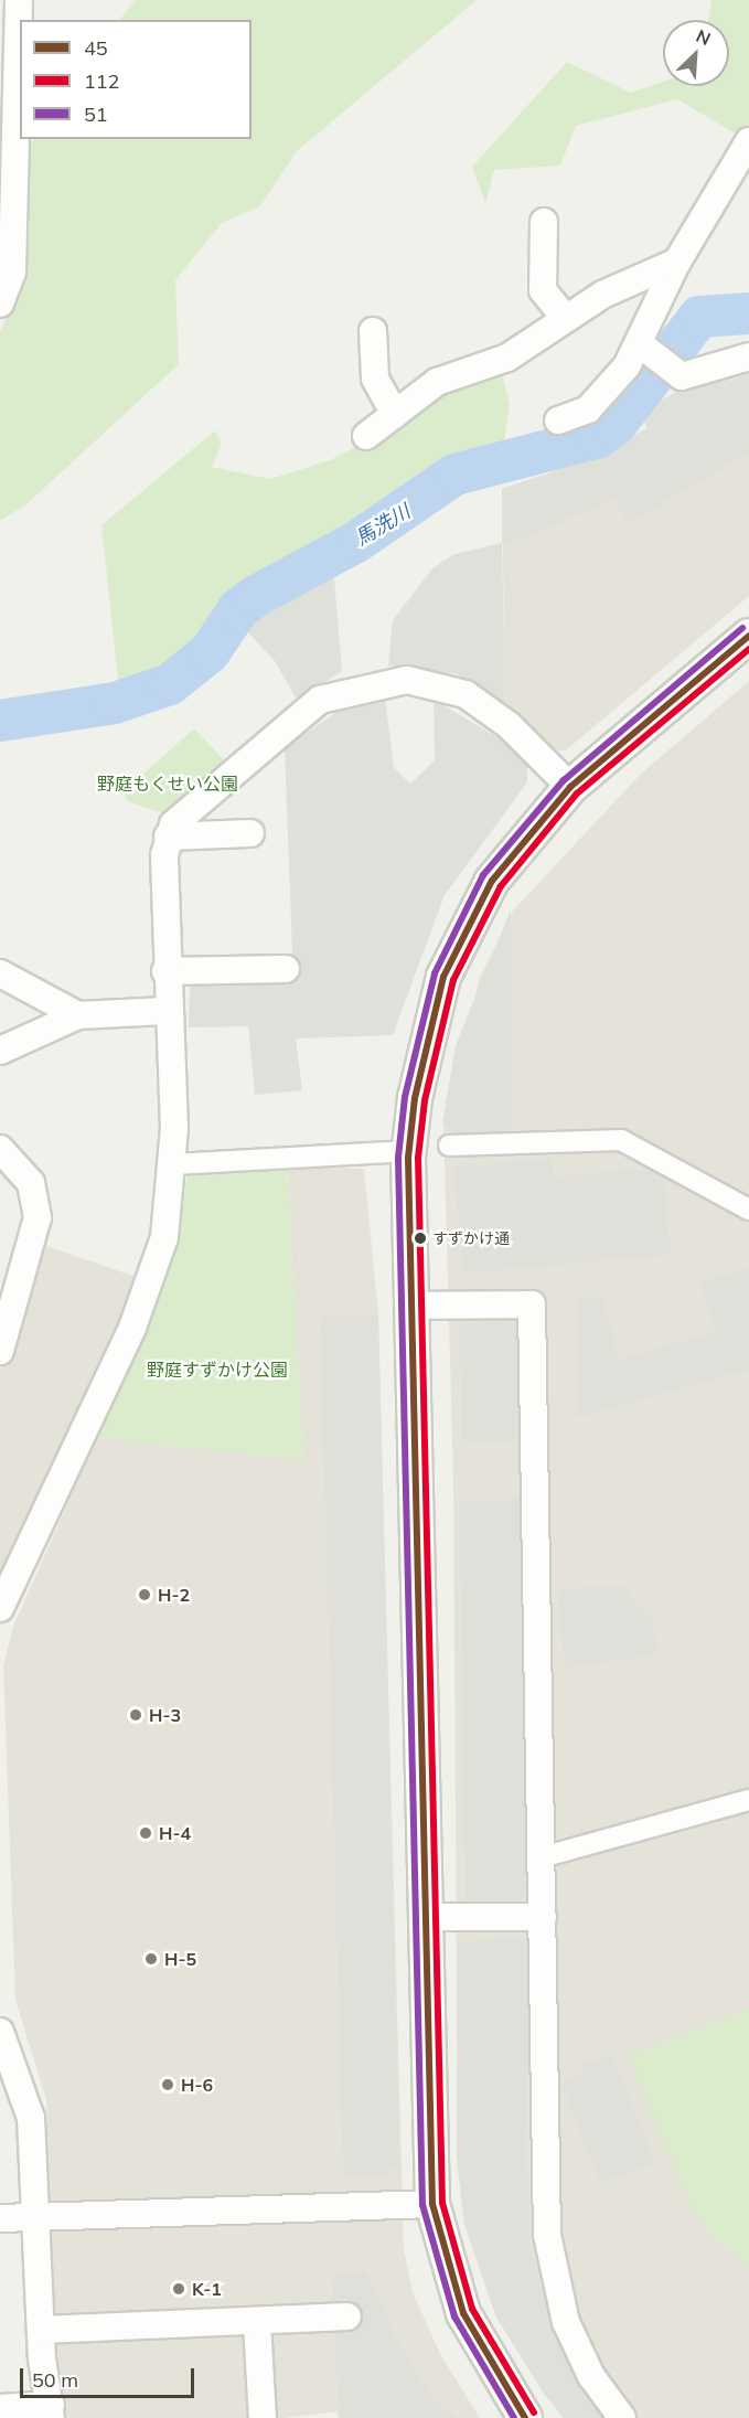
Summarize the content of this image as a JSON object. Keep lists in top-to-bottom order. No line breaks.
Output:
{"water":["馬洗川"],"parks":["野庭もくせい公園","野庭すずかけ公園"],"places":["すずかけ通","H-2","H-3","H-4","H-5","H-6","K-1"],"lines":["transit line 51","transit line 45","transit line 112"],"legend":["45","112","51"],"scale_bar":"50 m","north":"top right"}
